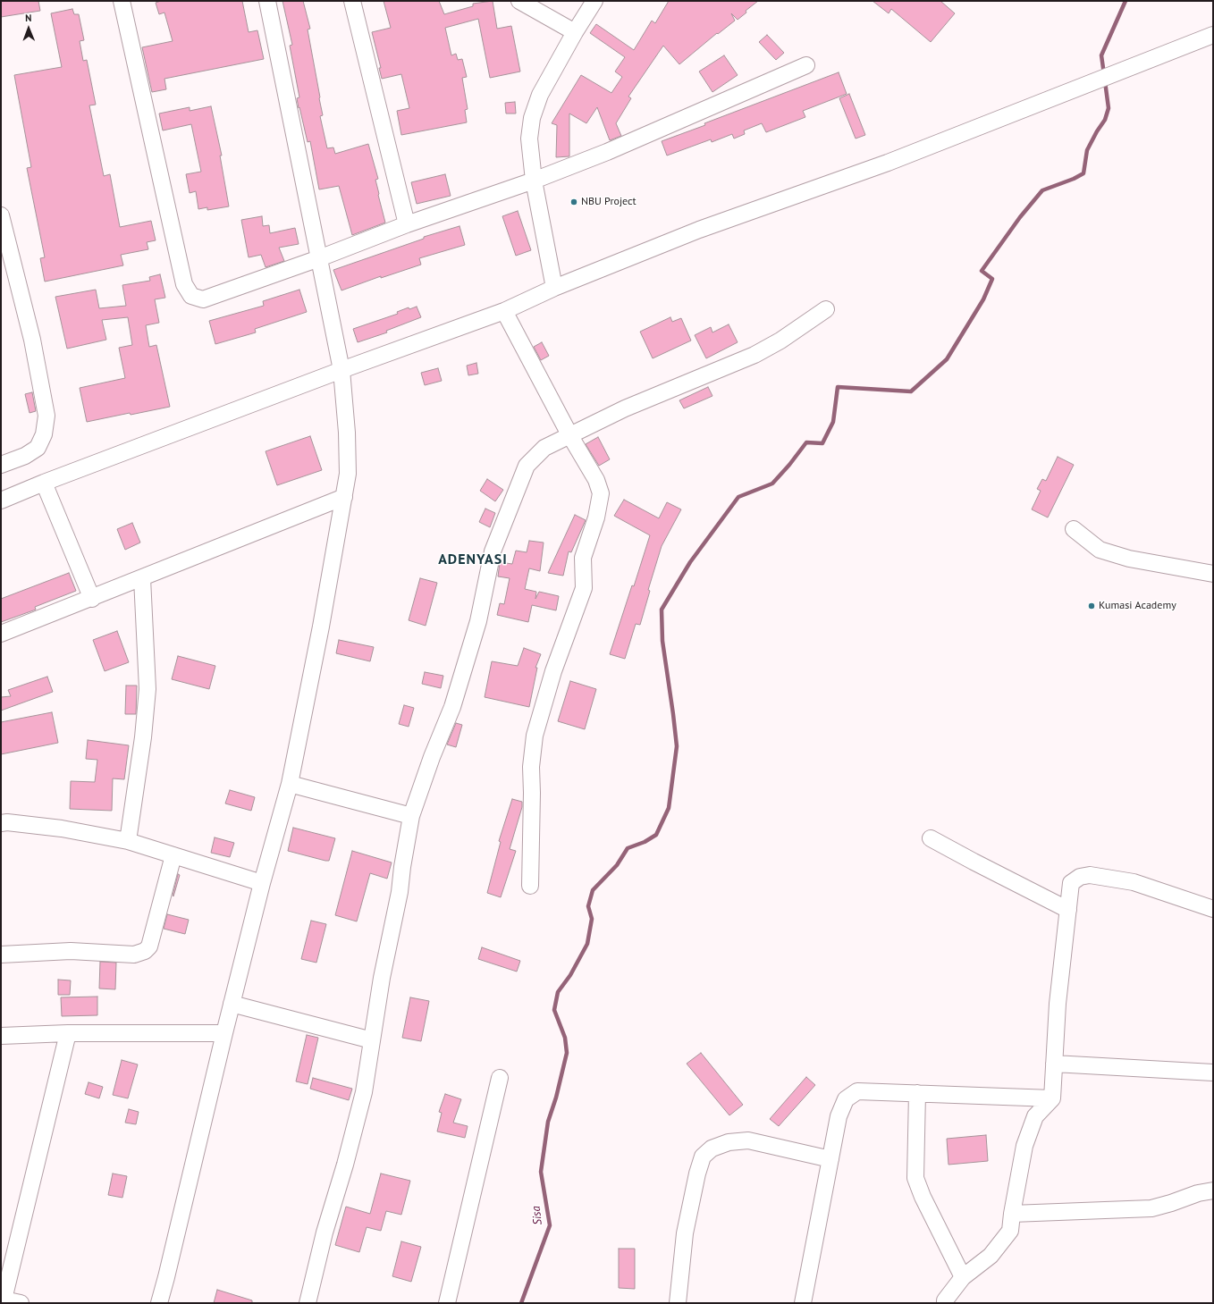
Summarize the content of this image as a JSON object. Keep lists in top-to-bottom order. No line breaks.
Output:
{"districts":["ADENYASI"],"water":["Sisa"],"places":["NBU Project","Kumasi Academy"],"north":"top"}
